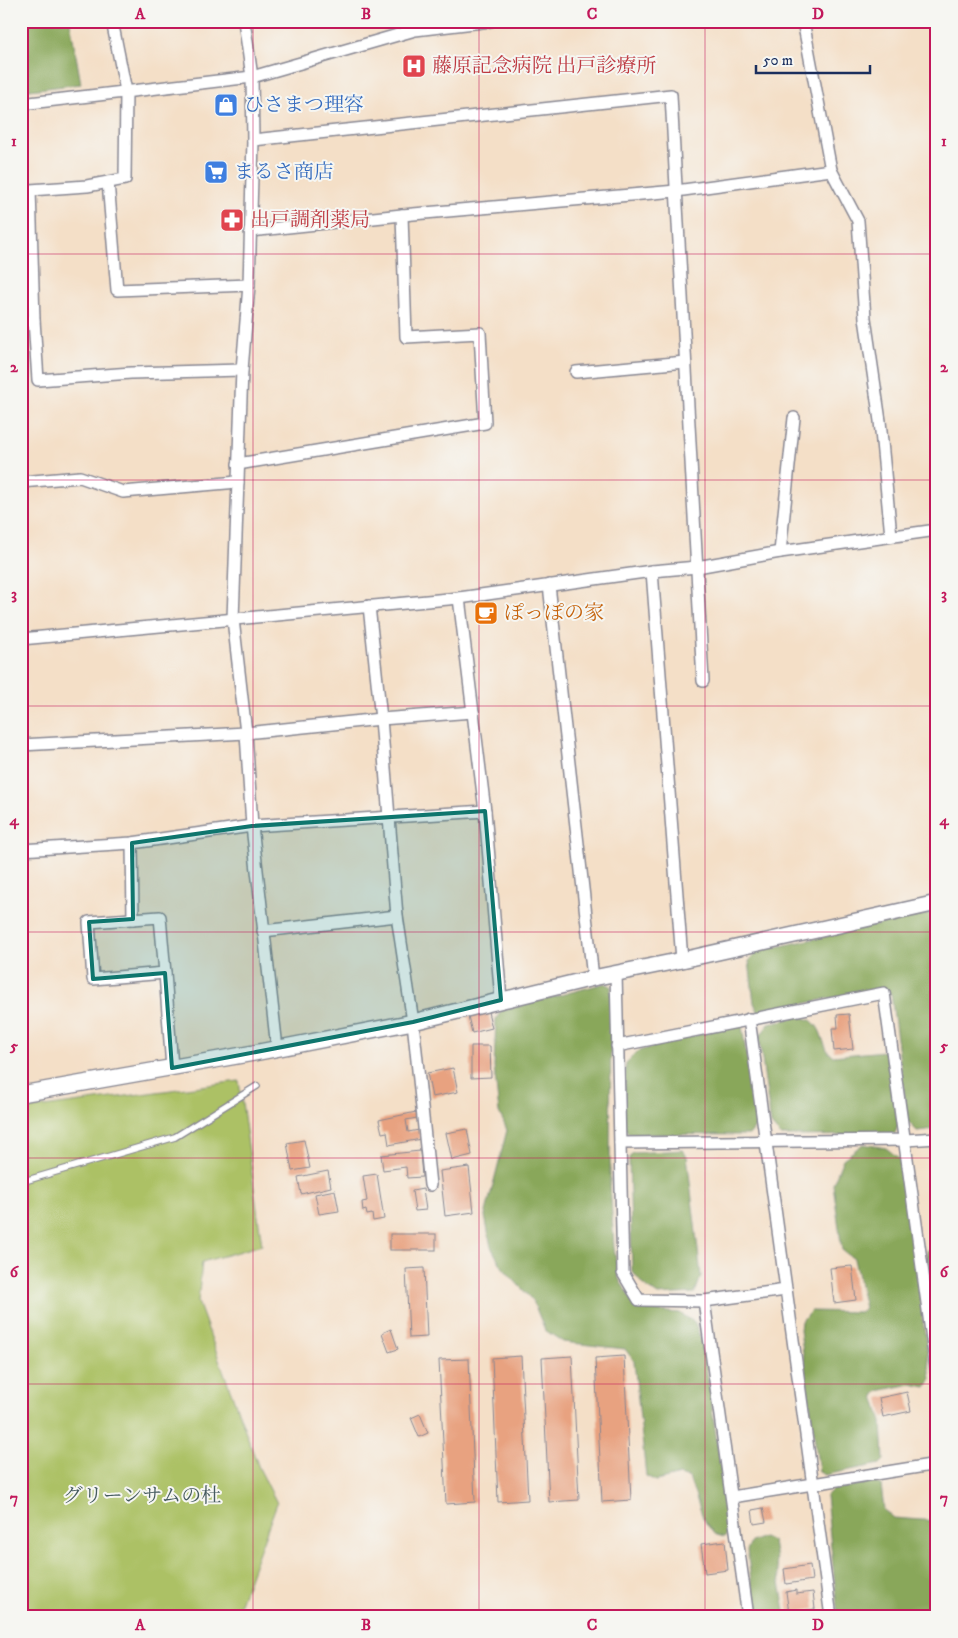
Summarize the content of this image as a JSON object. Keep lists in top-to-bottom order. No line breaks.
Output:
{"parks":["グリーンサムの杜"],"places":{"hospital":["藤原記念病院 出戸診療所"],"shop":["ひさまつ理容"],"supermarket":["まるさ商店"],"pharmacy":["出戸調剤薬局"],"cafe":["ぽっぽの家"]},"scale_bar":"50 m","grid":{"columns":["A","B","C","D"],"rows":["1","2","3","4","5","6","7"]}}
